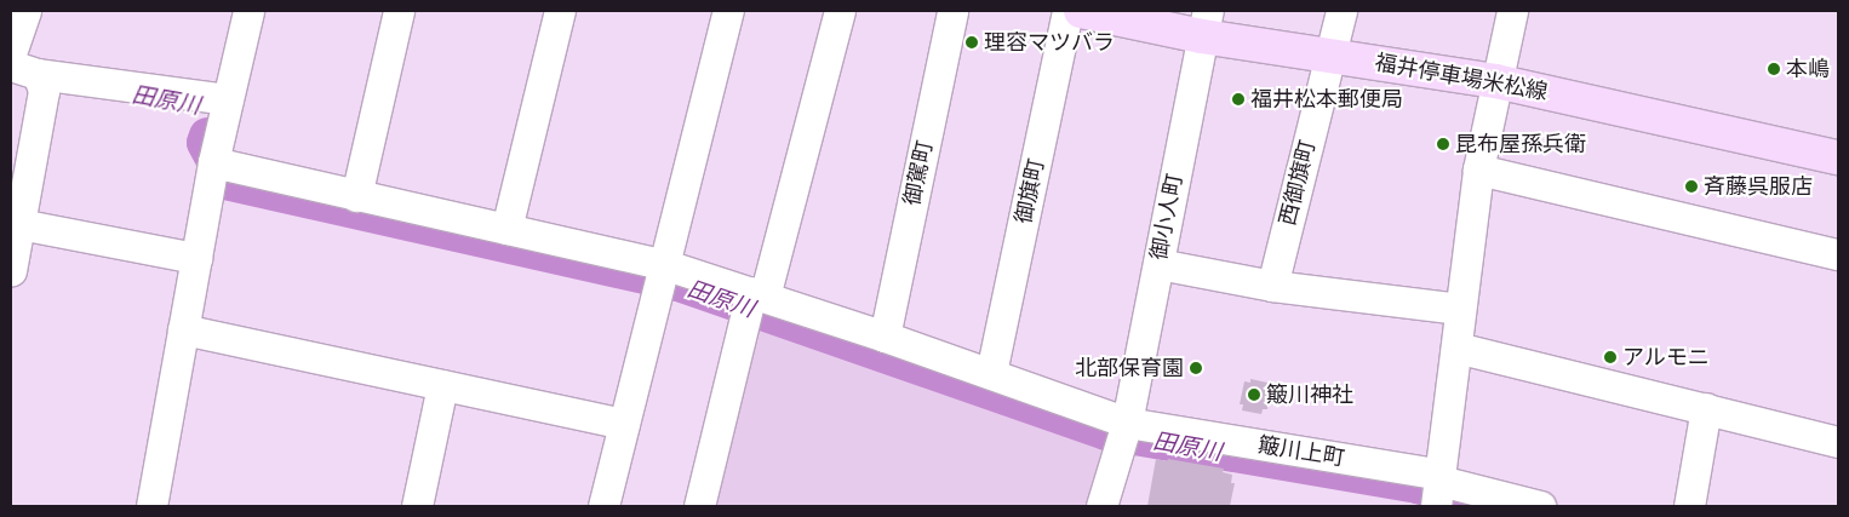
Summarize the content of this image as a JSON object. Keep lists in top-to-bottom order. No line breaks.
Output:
{"streets":{"main road":["福井停車場米松線"],"street":["御駕町","西御旗町","御旗町","御小人町","簸川上町"]},"crossings":[["福井停車場米松線","西御旗町"],["福井停車場米松線","御小人町"],["御駕町","簸川上町"],["御旗町","簸川上町"],["御小人町","簸川上町"]],"water":["田原川"],"places":["理容マツバラ","本嶋","福井松本郵便局","昆布屋孫兵衛","斉藤呉服店","アルモニ","北部保育園","簸川神社"]}
